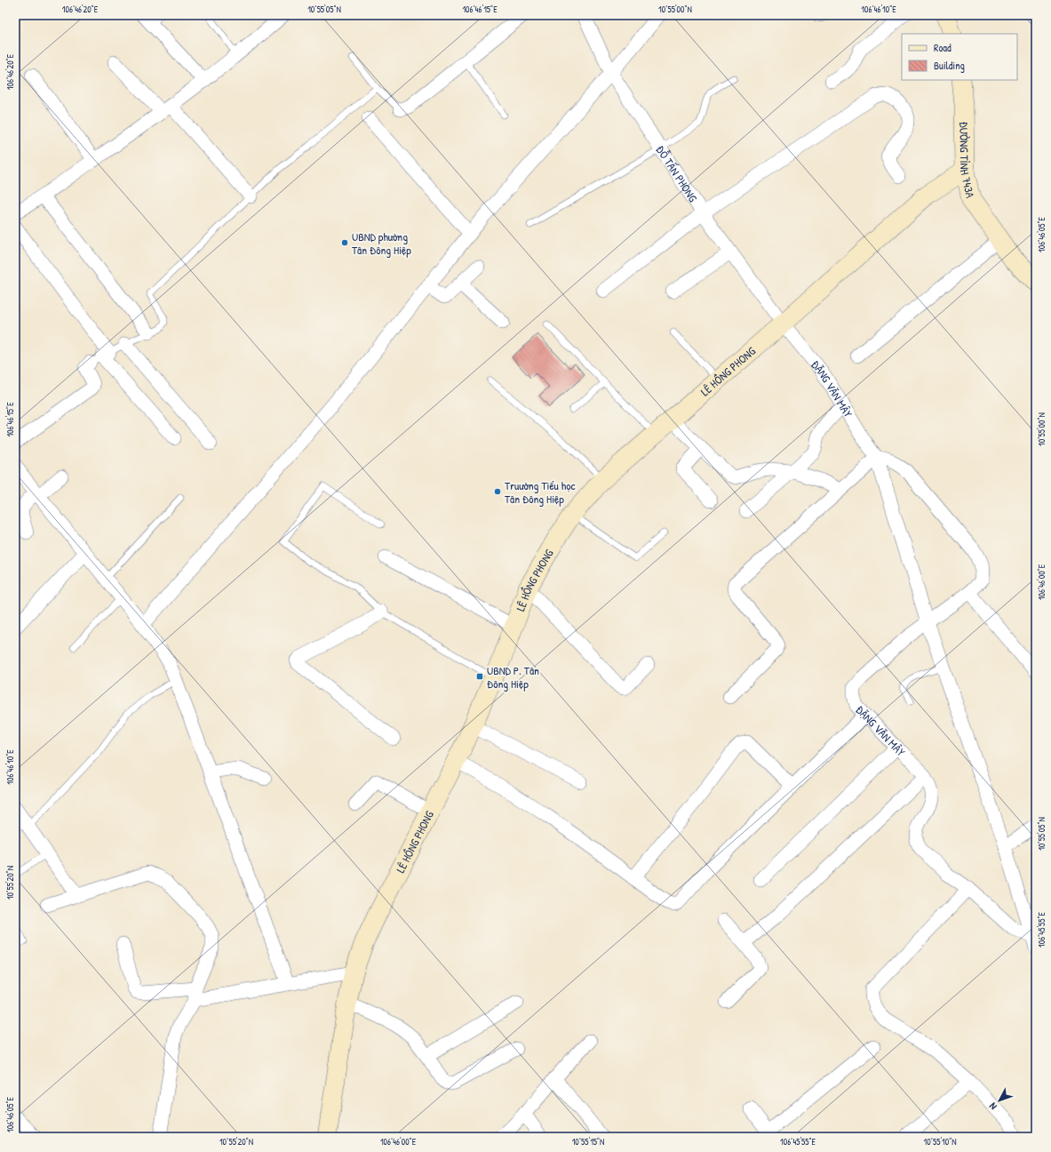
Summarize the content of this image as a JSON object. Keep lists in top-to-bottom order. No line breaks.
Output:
{"streets":{"main road":["ĐƯỜNG TỈNH 743A","LÊ HỒNG PHONG"],"street":["ĐỖ TẤN PHONG","ĐẶNG VĂN MÂY"]},"crossings":[["ĐƯỜNG TỈNH 743A","LÊ HỒNG PHONG"],["ĐỖ TẤN PHONG","LÊ HỒNG PHONG"],["ĐỖ TẤN PHONG","ĐẶNG VĂN MÂY"],["LÊ HỒNG PHONG","ĐẶNG VĂN MÂY"]],"places":{"other":["UBND phường Tân Đông Hiệp","Truường Tiểu học Tân Đông Hiệp"],"transit":["UBND P. Tân Đông Hiệp"]},"legend":["Road","Building"],"north":"bottom left","coordinates":["106°46'20\"E","10°55'05\"N","106°46'15\"E","10°55'00\"N","106°46'10\"E","106°46'05\"E","106°46'00\"E","10°55'20\"N","106°45'55\"E","10°55'15\"N","10°55'10\"N"]}
